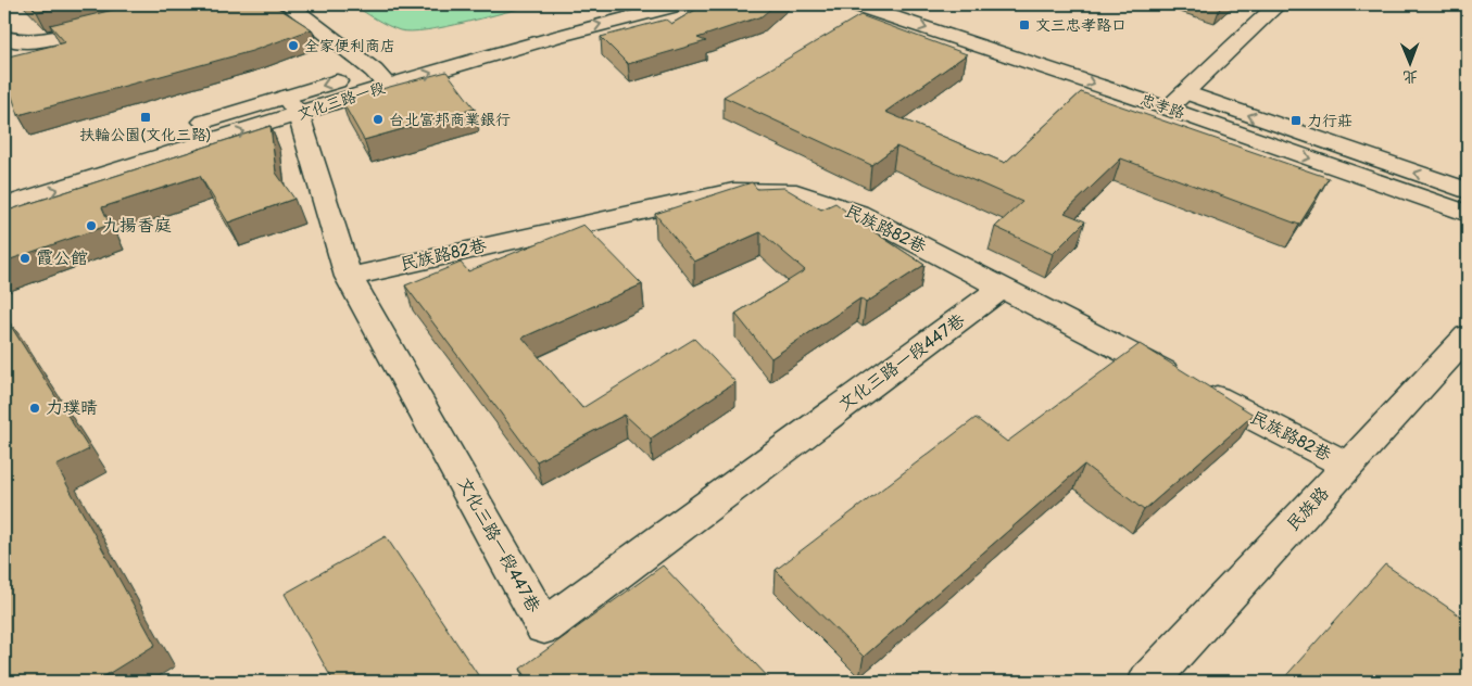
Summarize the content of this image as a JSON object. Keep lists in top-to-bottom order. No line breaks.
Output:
{"streets":{"street":["文化三路一段","忠孝路","民族路82巷","文化三路一段447巷","民族路"]},"crossings":[["文化三路一段","文化三路一段447巷"],["民族路82巷","文化三路一段447巷"],["民族路82巷","民族路"]],"places":{"transit":["文三忠孝路口","扶輪公園(文化三路)","力行莊"],"other":["全家便利商店","台北富邦商業銀行","九揚香庭","霞公館","力璞晴"]},"north":"bottom"}
